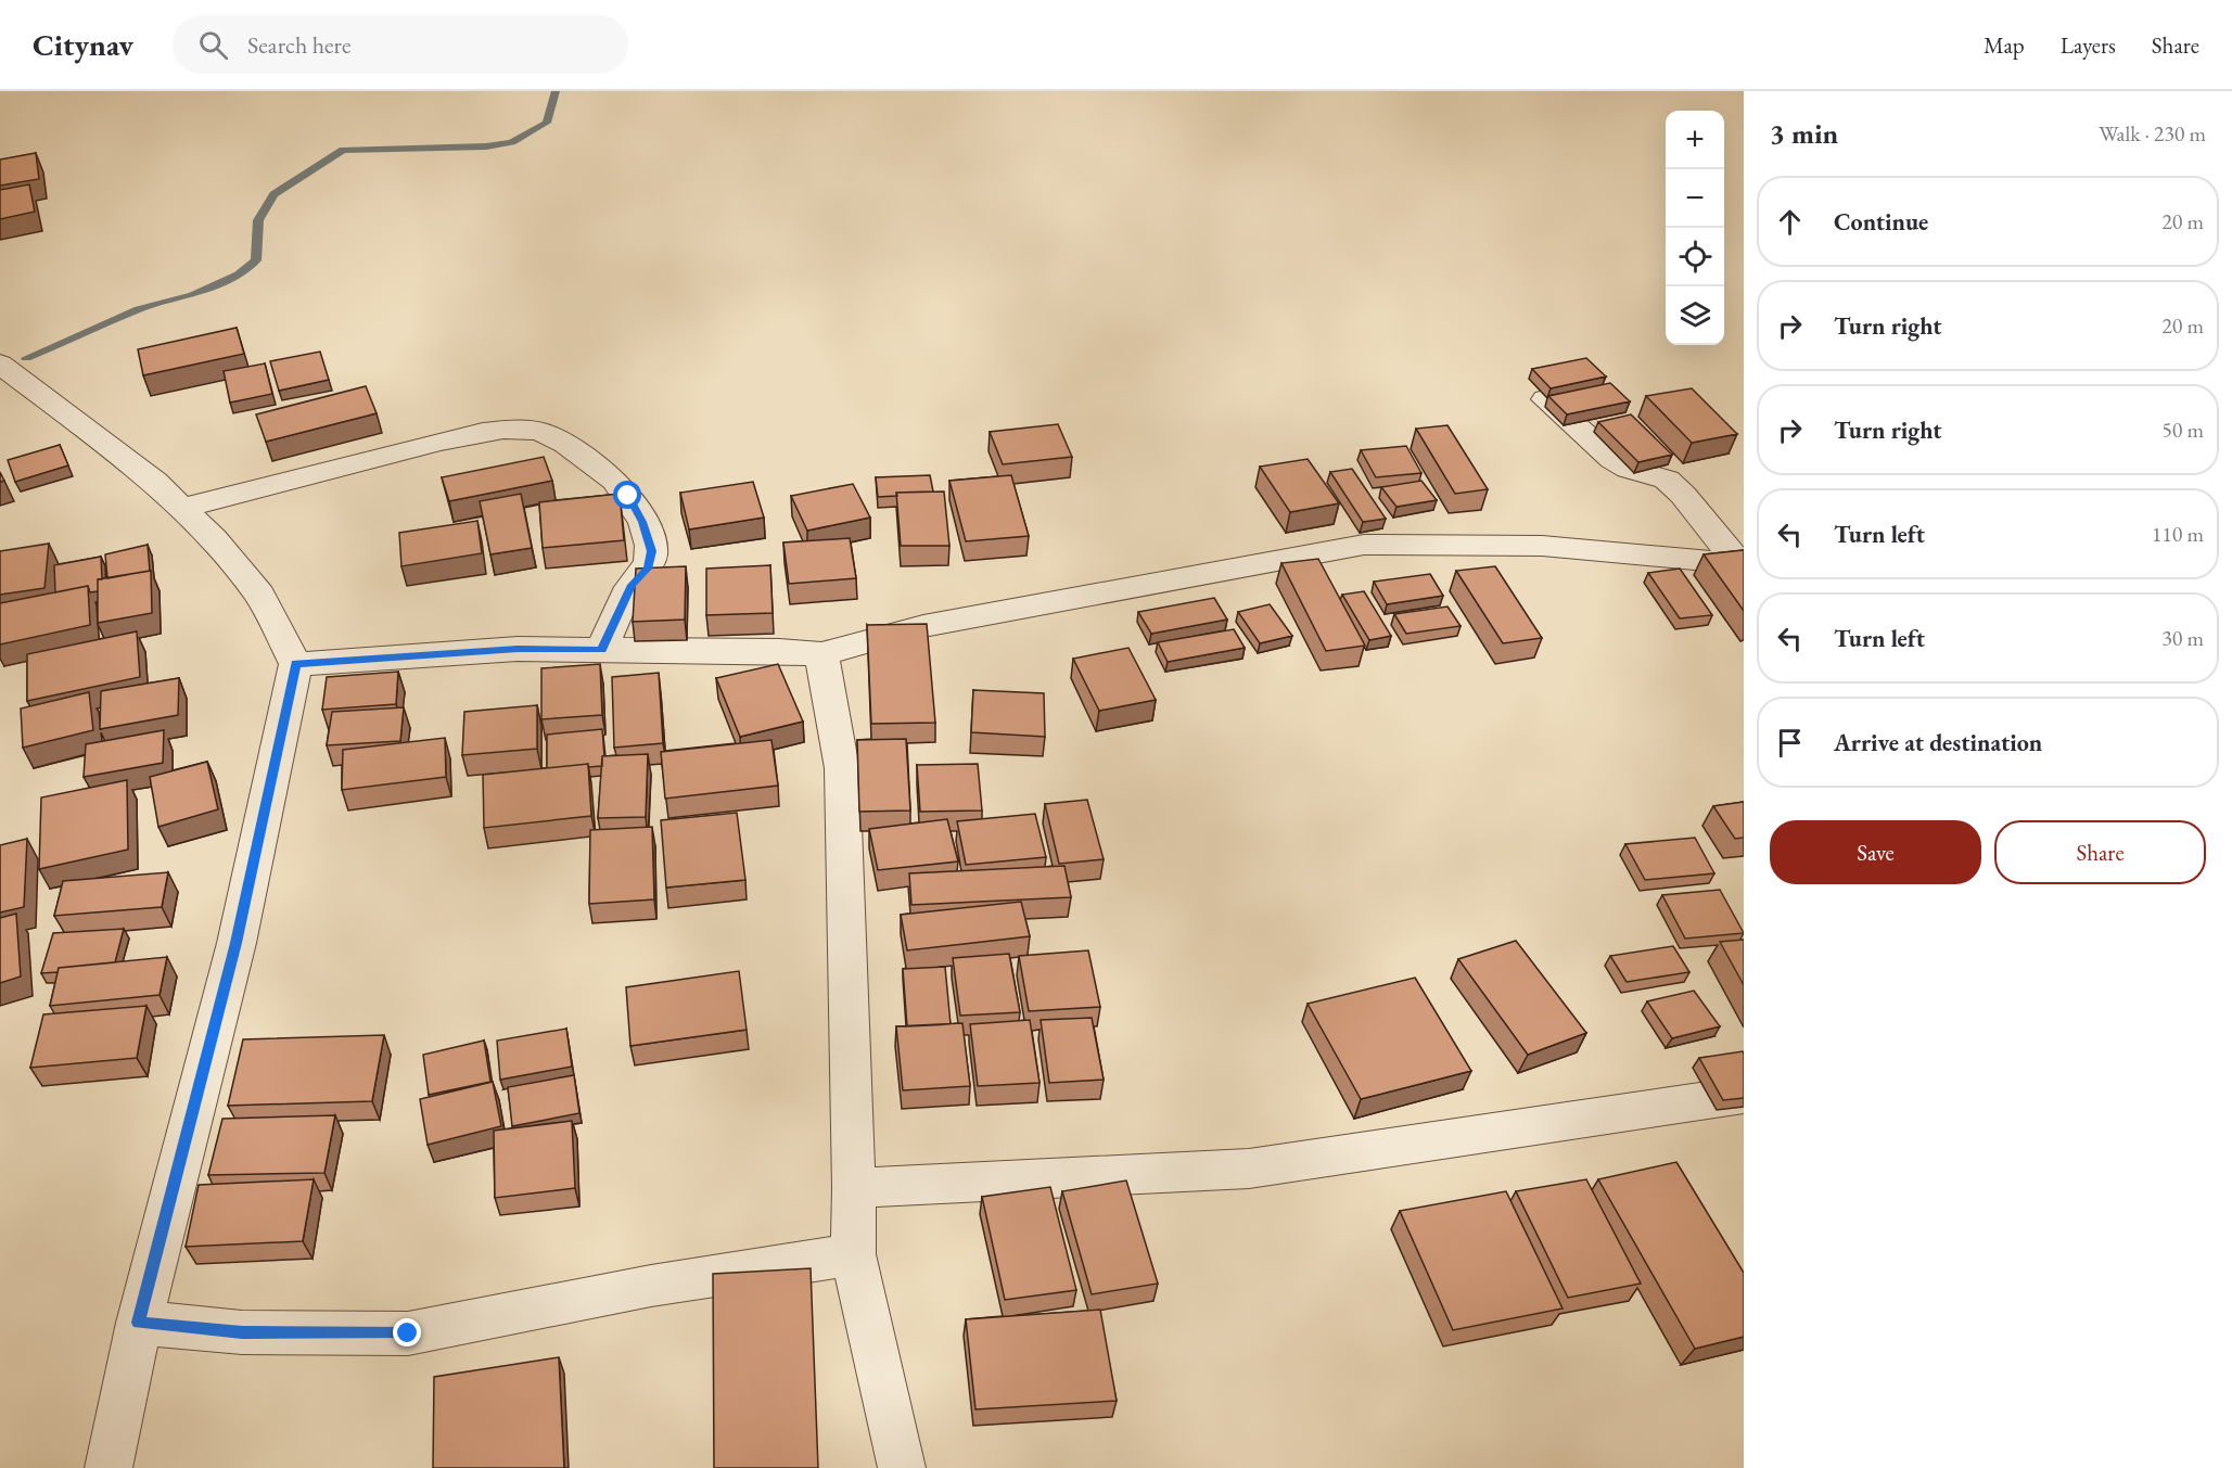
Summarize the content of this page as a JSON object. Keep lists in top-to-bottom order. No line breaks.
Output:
{"page":{"header":"Citynav","search":"Search here","nav":["Map","Layers","Share"],"heading":["3 min","Walk · 230 m"],"map_buttons":["+","−"],"list":[["Continue","20 m"],["Turn right","20 m"],["Turn right","50 m"],["Turn left","110 m"],["Turn left","30 m"],"Arrive at destination"],"buttons":["Save","Share"]}}
